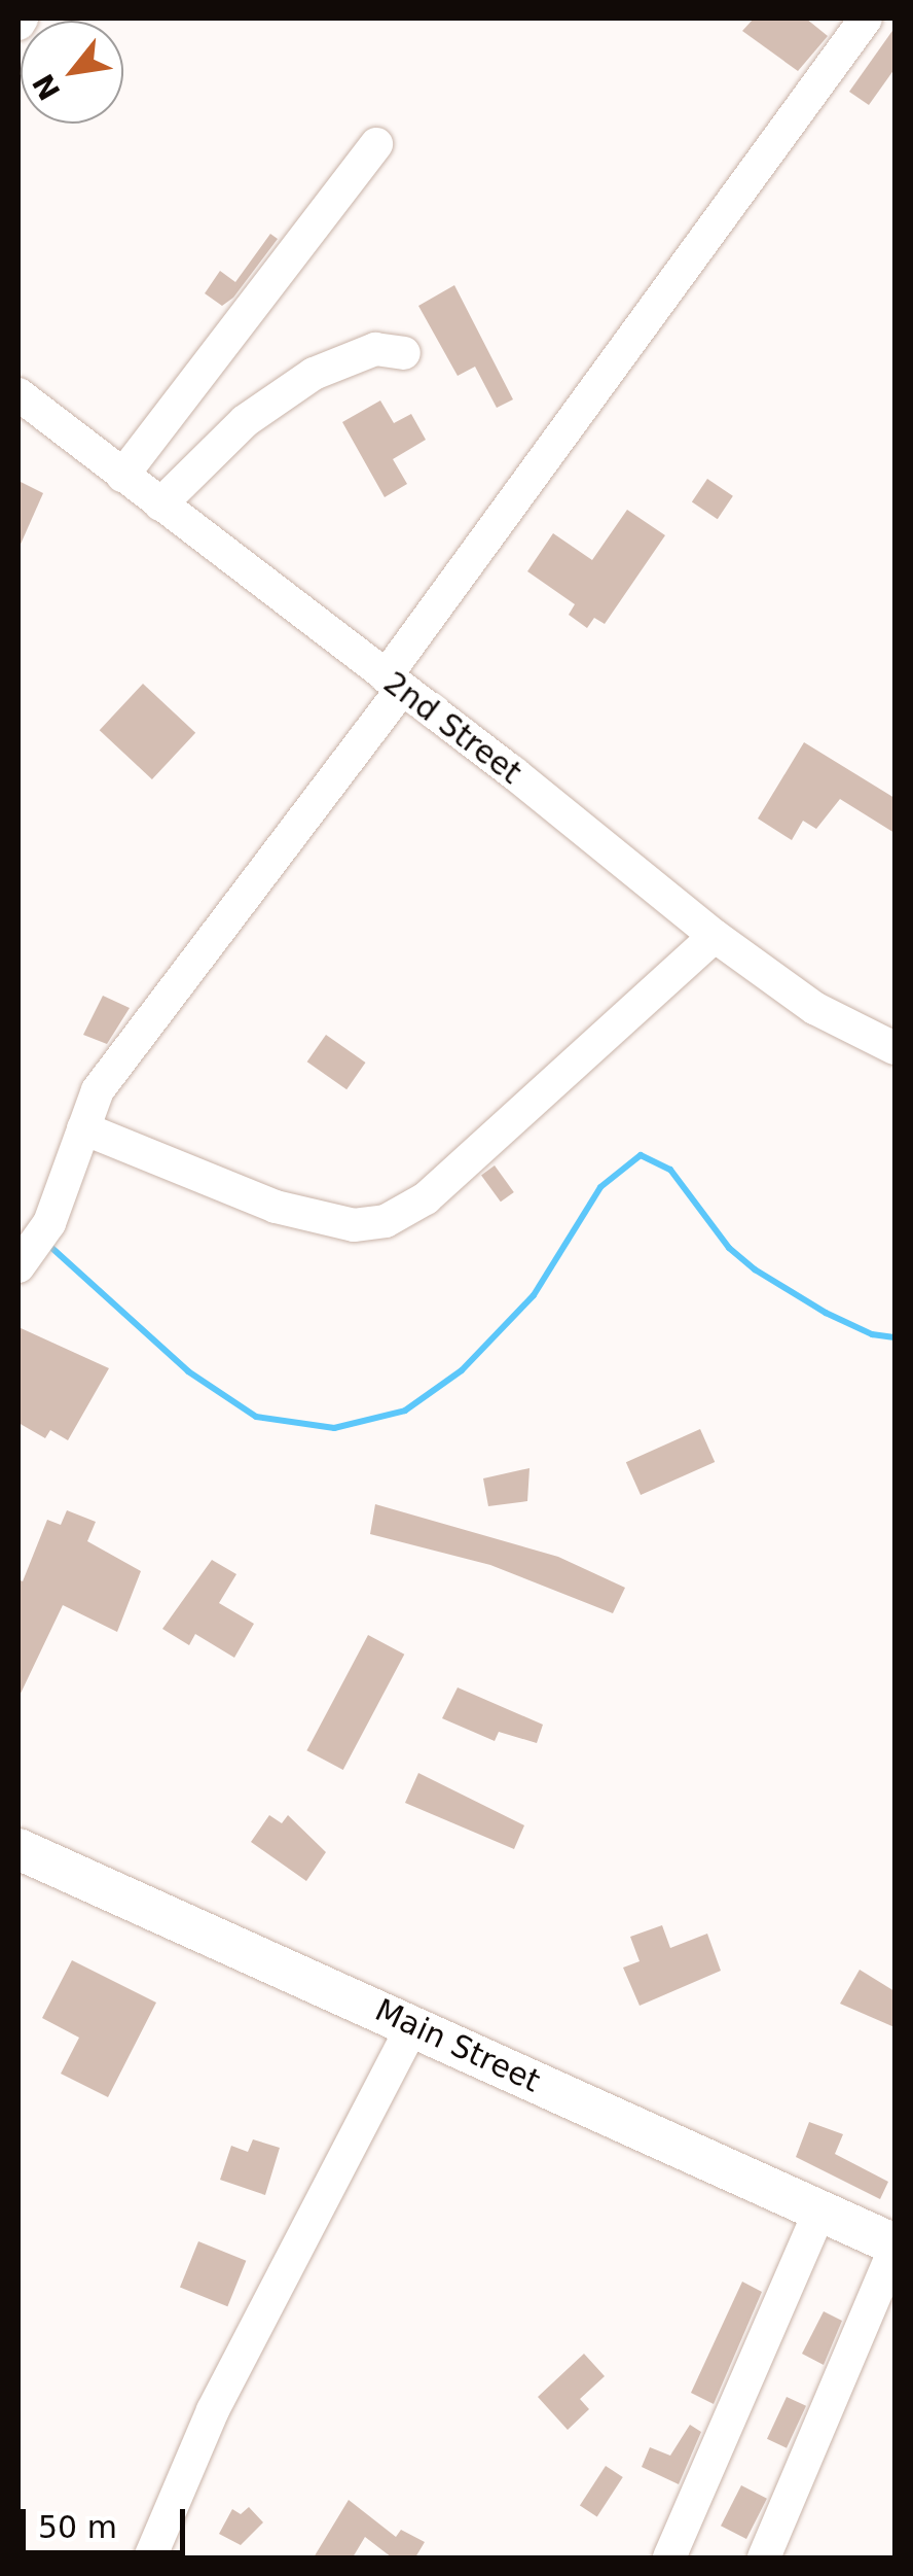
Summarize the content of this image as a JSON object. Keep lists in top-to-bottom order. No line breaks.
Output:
{"streets":{"main road":["Main Street"],"street":["2nd Street"]},"scale_bar":"50 m","north":"bottom left"}
